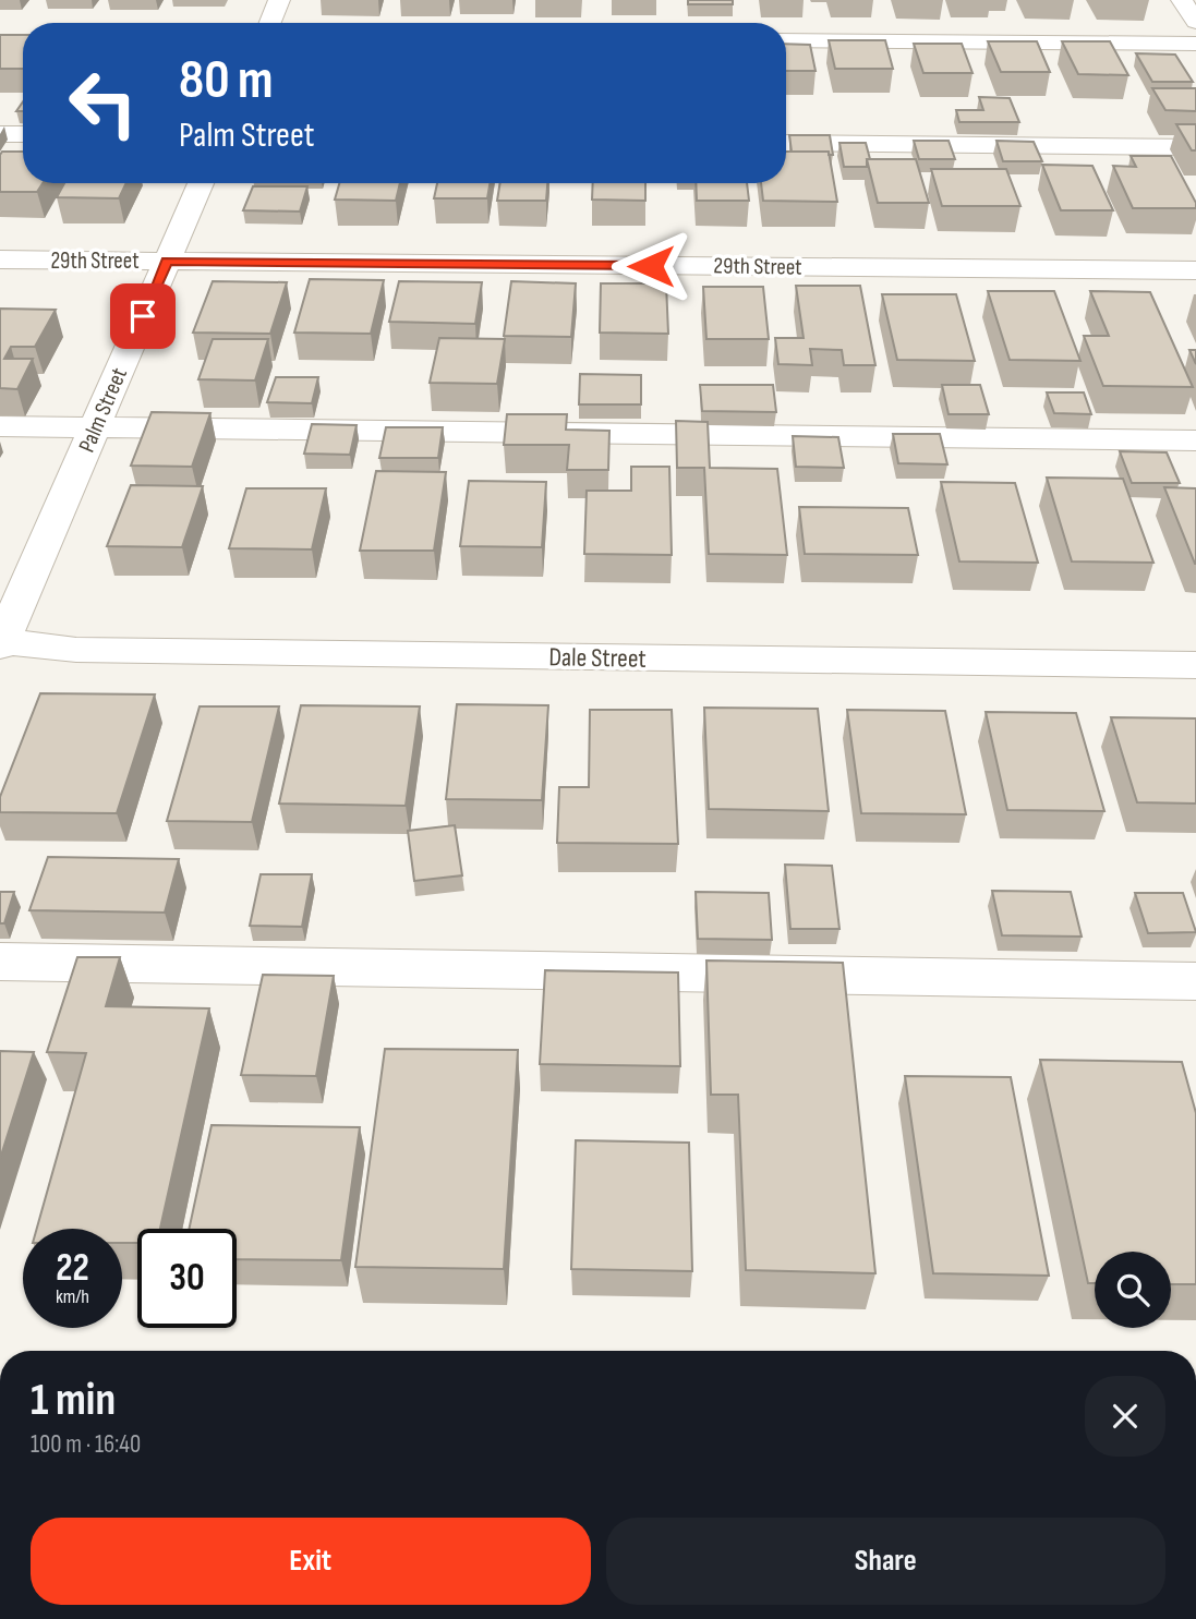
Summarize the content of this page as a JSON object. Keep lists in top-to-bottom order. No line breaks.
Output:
{"streets":{"street":["29th Street","Palm Street","Dale Street"]},"crossings":[["29th Street","Palm Street"],["Palm Street","Dale Street"]],"page":{"turn":["80 m","Palm Street"],"speed":"22 km/h","limit":"30","heading":["1 min","100 m · 16:40"],"buttons":["Exit","Share"]}}
